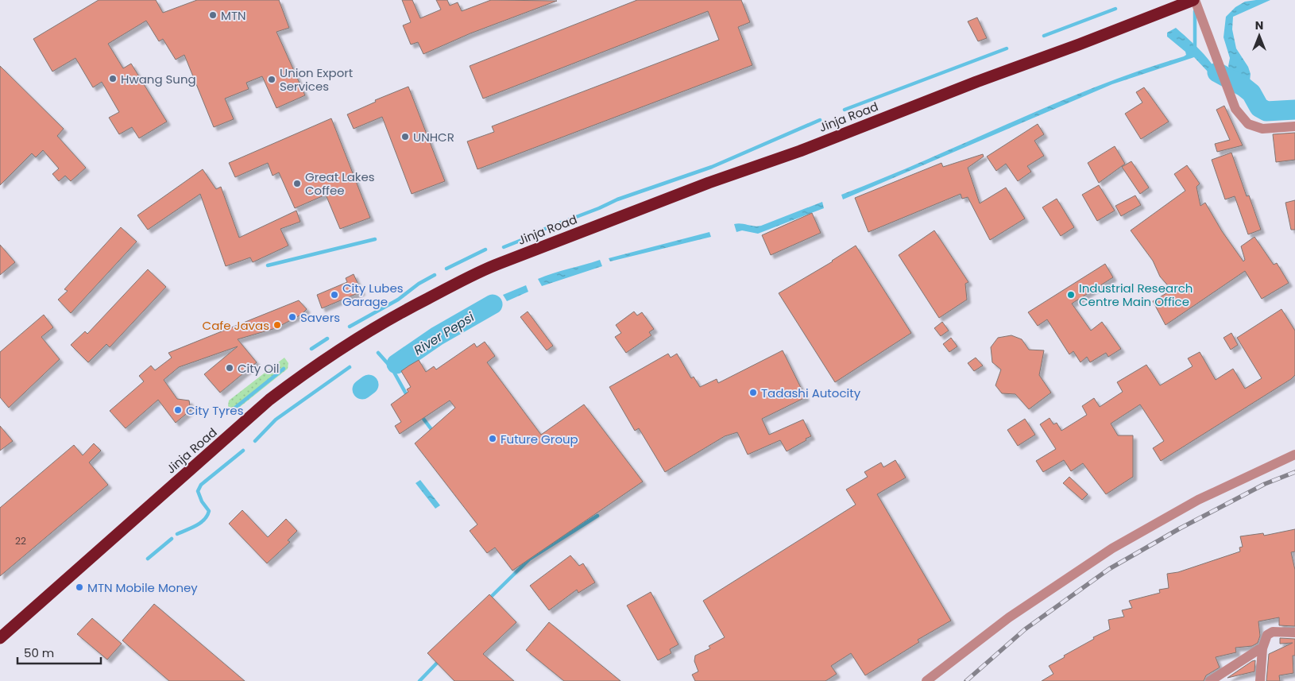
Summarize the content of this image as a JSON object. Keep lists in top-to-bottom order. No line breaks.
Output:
{"streets":{"highway":["Jinja Road"]},"water":["River Pepsi"],"places":["MTN","Hwang Sung","Union Export Services","UNHCR","Great Lakes Coffee","City Lubes Garage","Industrial Research Centre Main Office","Savers","Cafe Javas","City Oil","Tadashi Autocity","City Tyres","Future Group","MTN Mobile Money"],"house_numbers":["22"],"scale_bar":"50 m","north":"top"}
